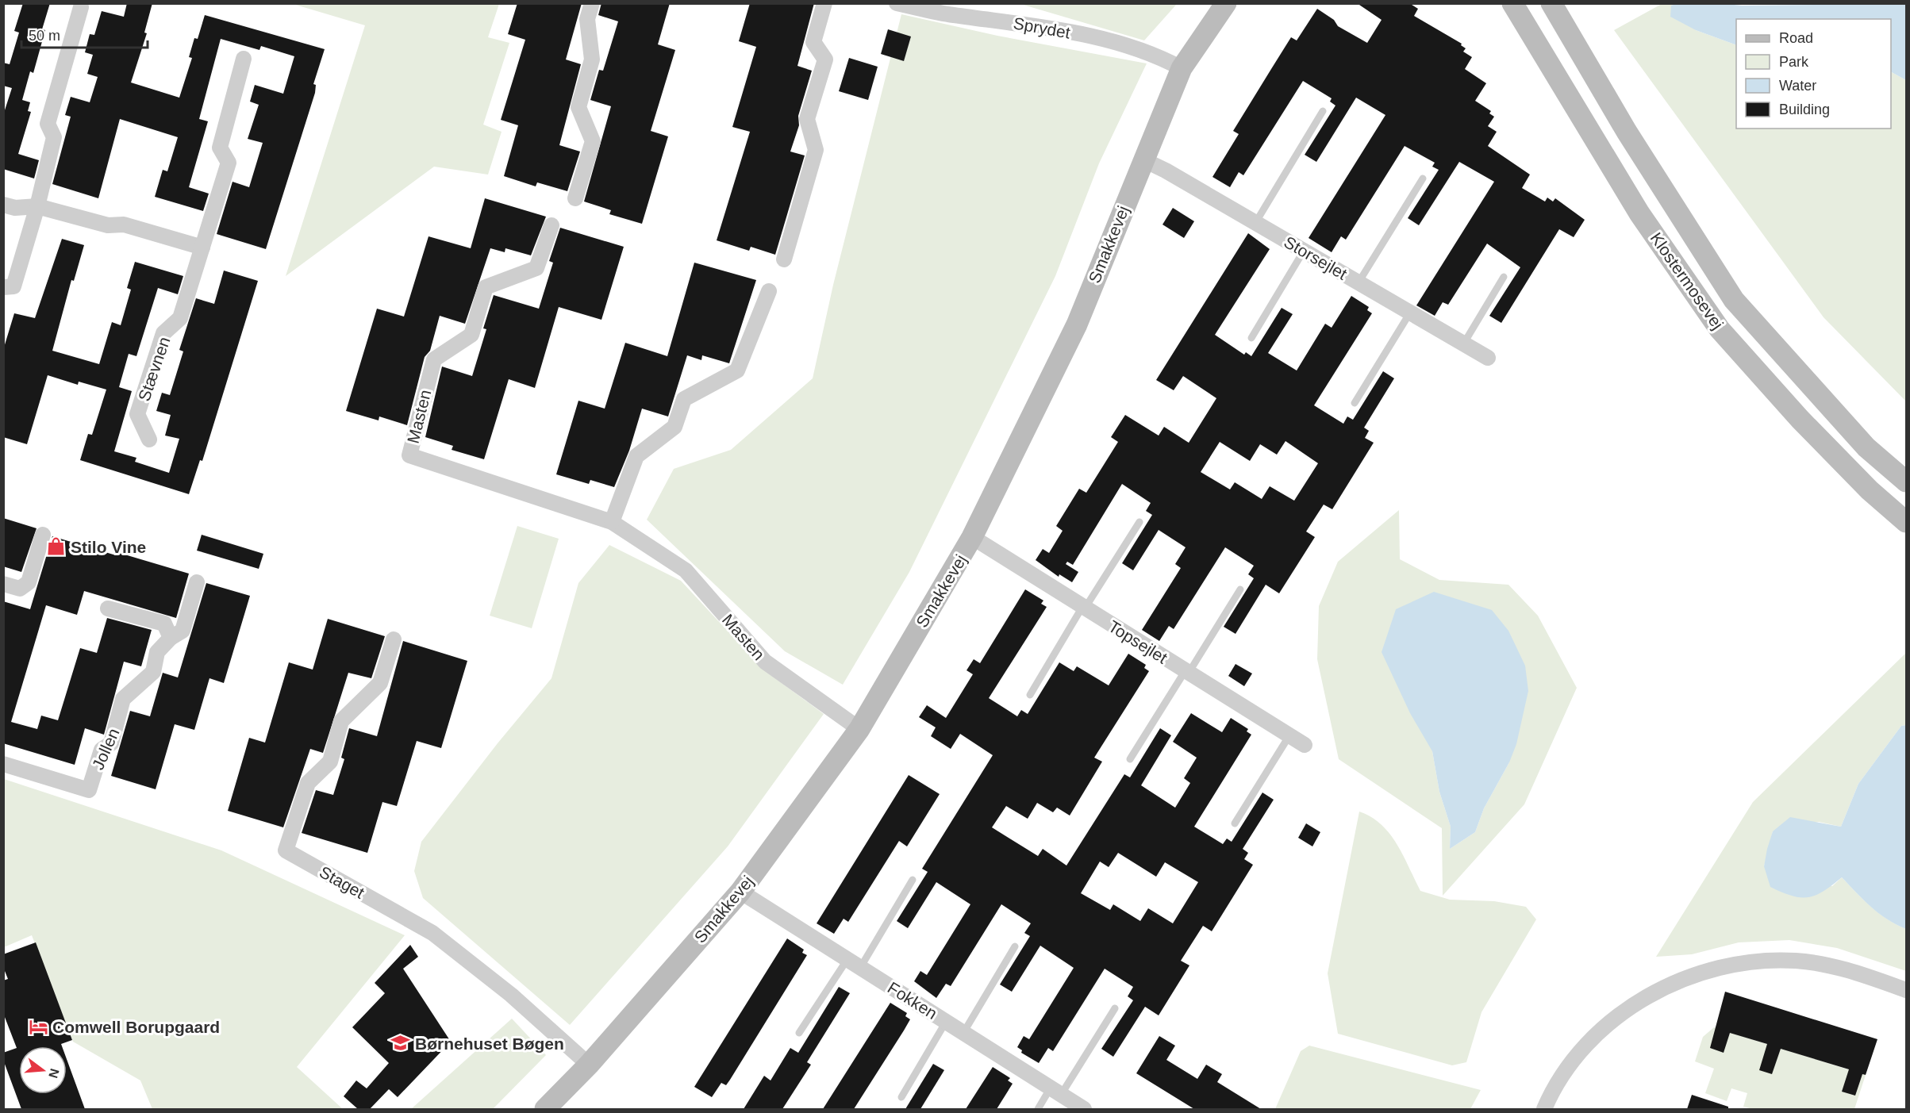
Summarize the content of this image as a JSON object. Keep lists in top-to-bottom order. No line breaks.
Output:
{"streets":{"street":["Sprydet","Smakkevej","Storsejlet","Klostermosevej","Stævnen","Masten","Topsejlet","Jollen","Staget","Fokken"]},"crossings":[["Sprydet","Smakkevej"],["Smakkevej","Storsejlet"],["Smakkevej","Masten"],["Smakkevej","Topsejlet"],["Smakkevej","Staget"],["Smakkevej","Fokken"]],"places":{"shop":["Stilo Vine"],"hotel":["Comwell Borupgaard"],"school or university":["Børnehuset Bøgen"]},"legend":["Road","Park","Water","Building"],"scale_bar":"50 m","north":"right"}
